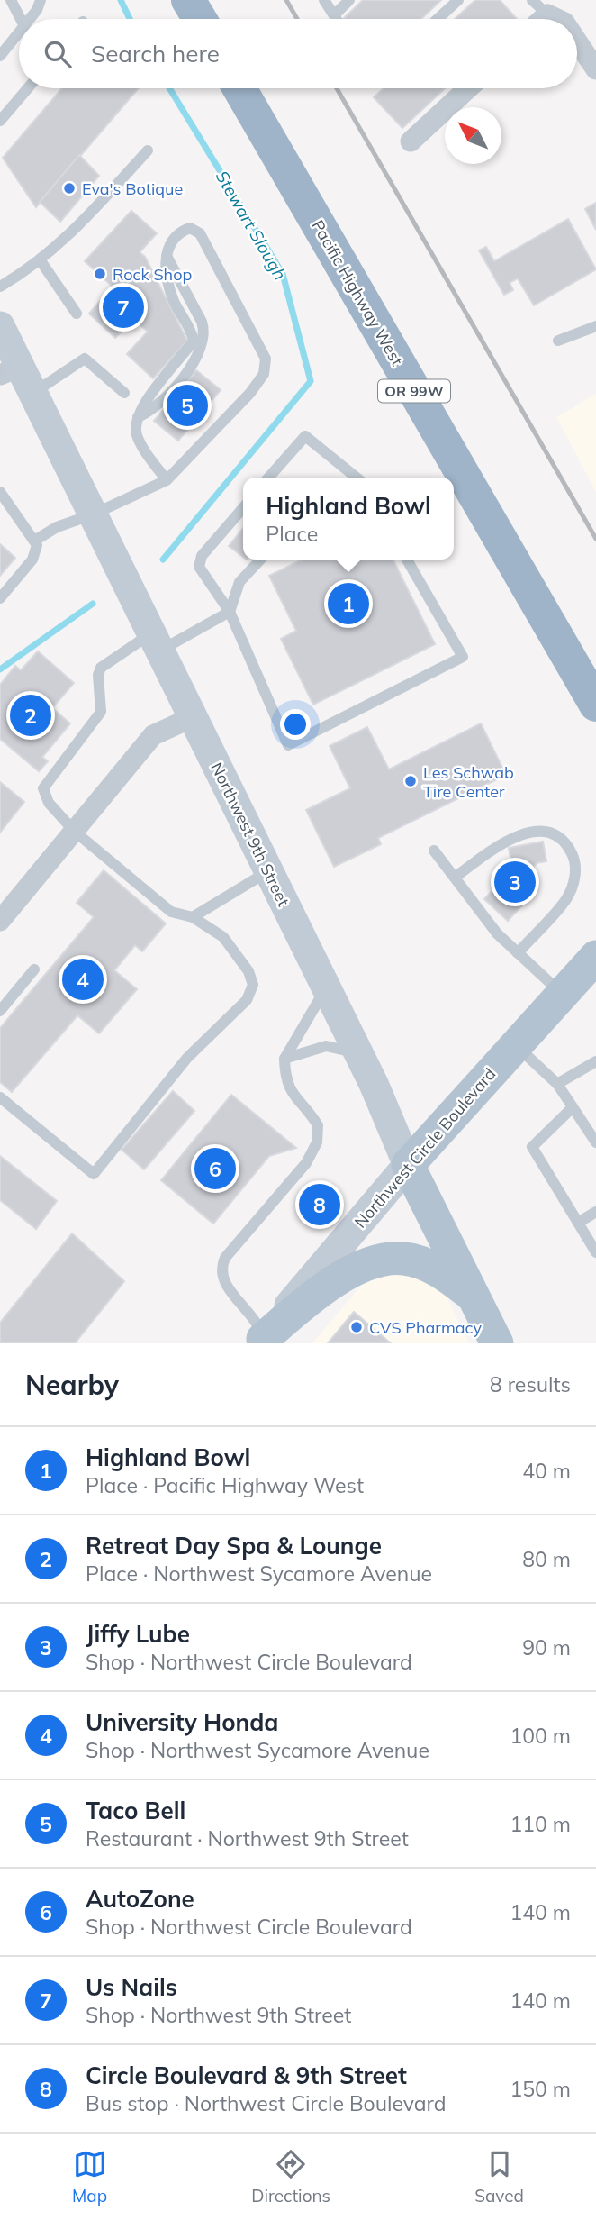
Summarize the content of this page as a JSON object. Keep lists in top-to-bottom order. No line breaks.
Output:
{"streets":{"highway":["Pacific Highway West","OR 99W"],"main road":["Northwest 9th Street","Northwest Circle Boulevard"]},"crossings":[["Northwest 9th Street","Northwest Circle Boulevard"]],"water":["Stewart Slough"],"places":["Eva's Botique","Rock Shop","Les Schwab Tire Center","CVS Pharmacy"],"north":"top left","page":{"search":"Search here","pins":["7","5","1","2","3","4","6","8"],"popup":["Highland Bowl","Place"],"heading":["Nearby","8 results"],"list":[{"mark":"1","name":"Highland Bowl","note":"Place · Pacific Highway West","value":"40 m"},{"mark":"2","name":"Retreat Day Spa & Lounge","note":"Place · Northwest Sycamore Avenue","value":"80 m"},{"mark":"3","name":"Jiffy Lube","note":"Shop · Northwest Circle Boulevard","value":"90 m"},{"mark":"4","name":"University Honda","note":"Shop · Northwest Sycamore Avenue","value":"100 m"},{"mark":"5","name":"Taco Bell","note":"Restaurant · Northwest 9th Street","value":"110 m"},{"mark":"6","name":"AutoZone","note":"Shop · Northwest Circle Boulevard","value":"140 m"},{"mark":"7","name":"Us Nails","note":"Shop · Northwest 9th Street","value":"140 m"},{"mark":"8","name":"Circle Boulevard & 9th Street","note":"Bus stop · Northwest Circle Boulevard","value":"150 m"}],"nav":["Map","Directions","Saved"]}}
